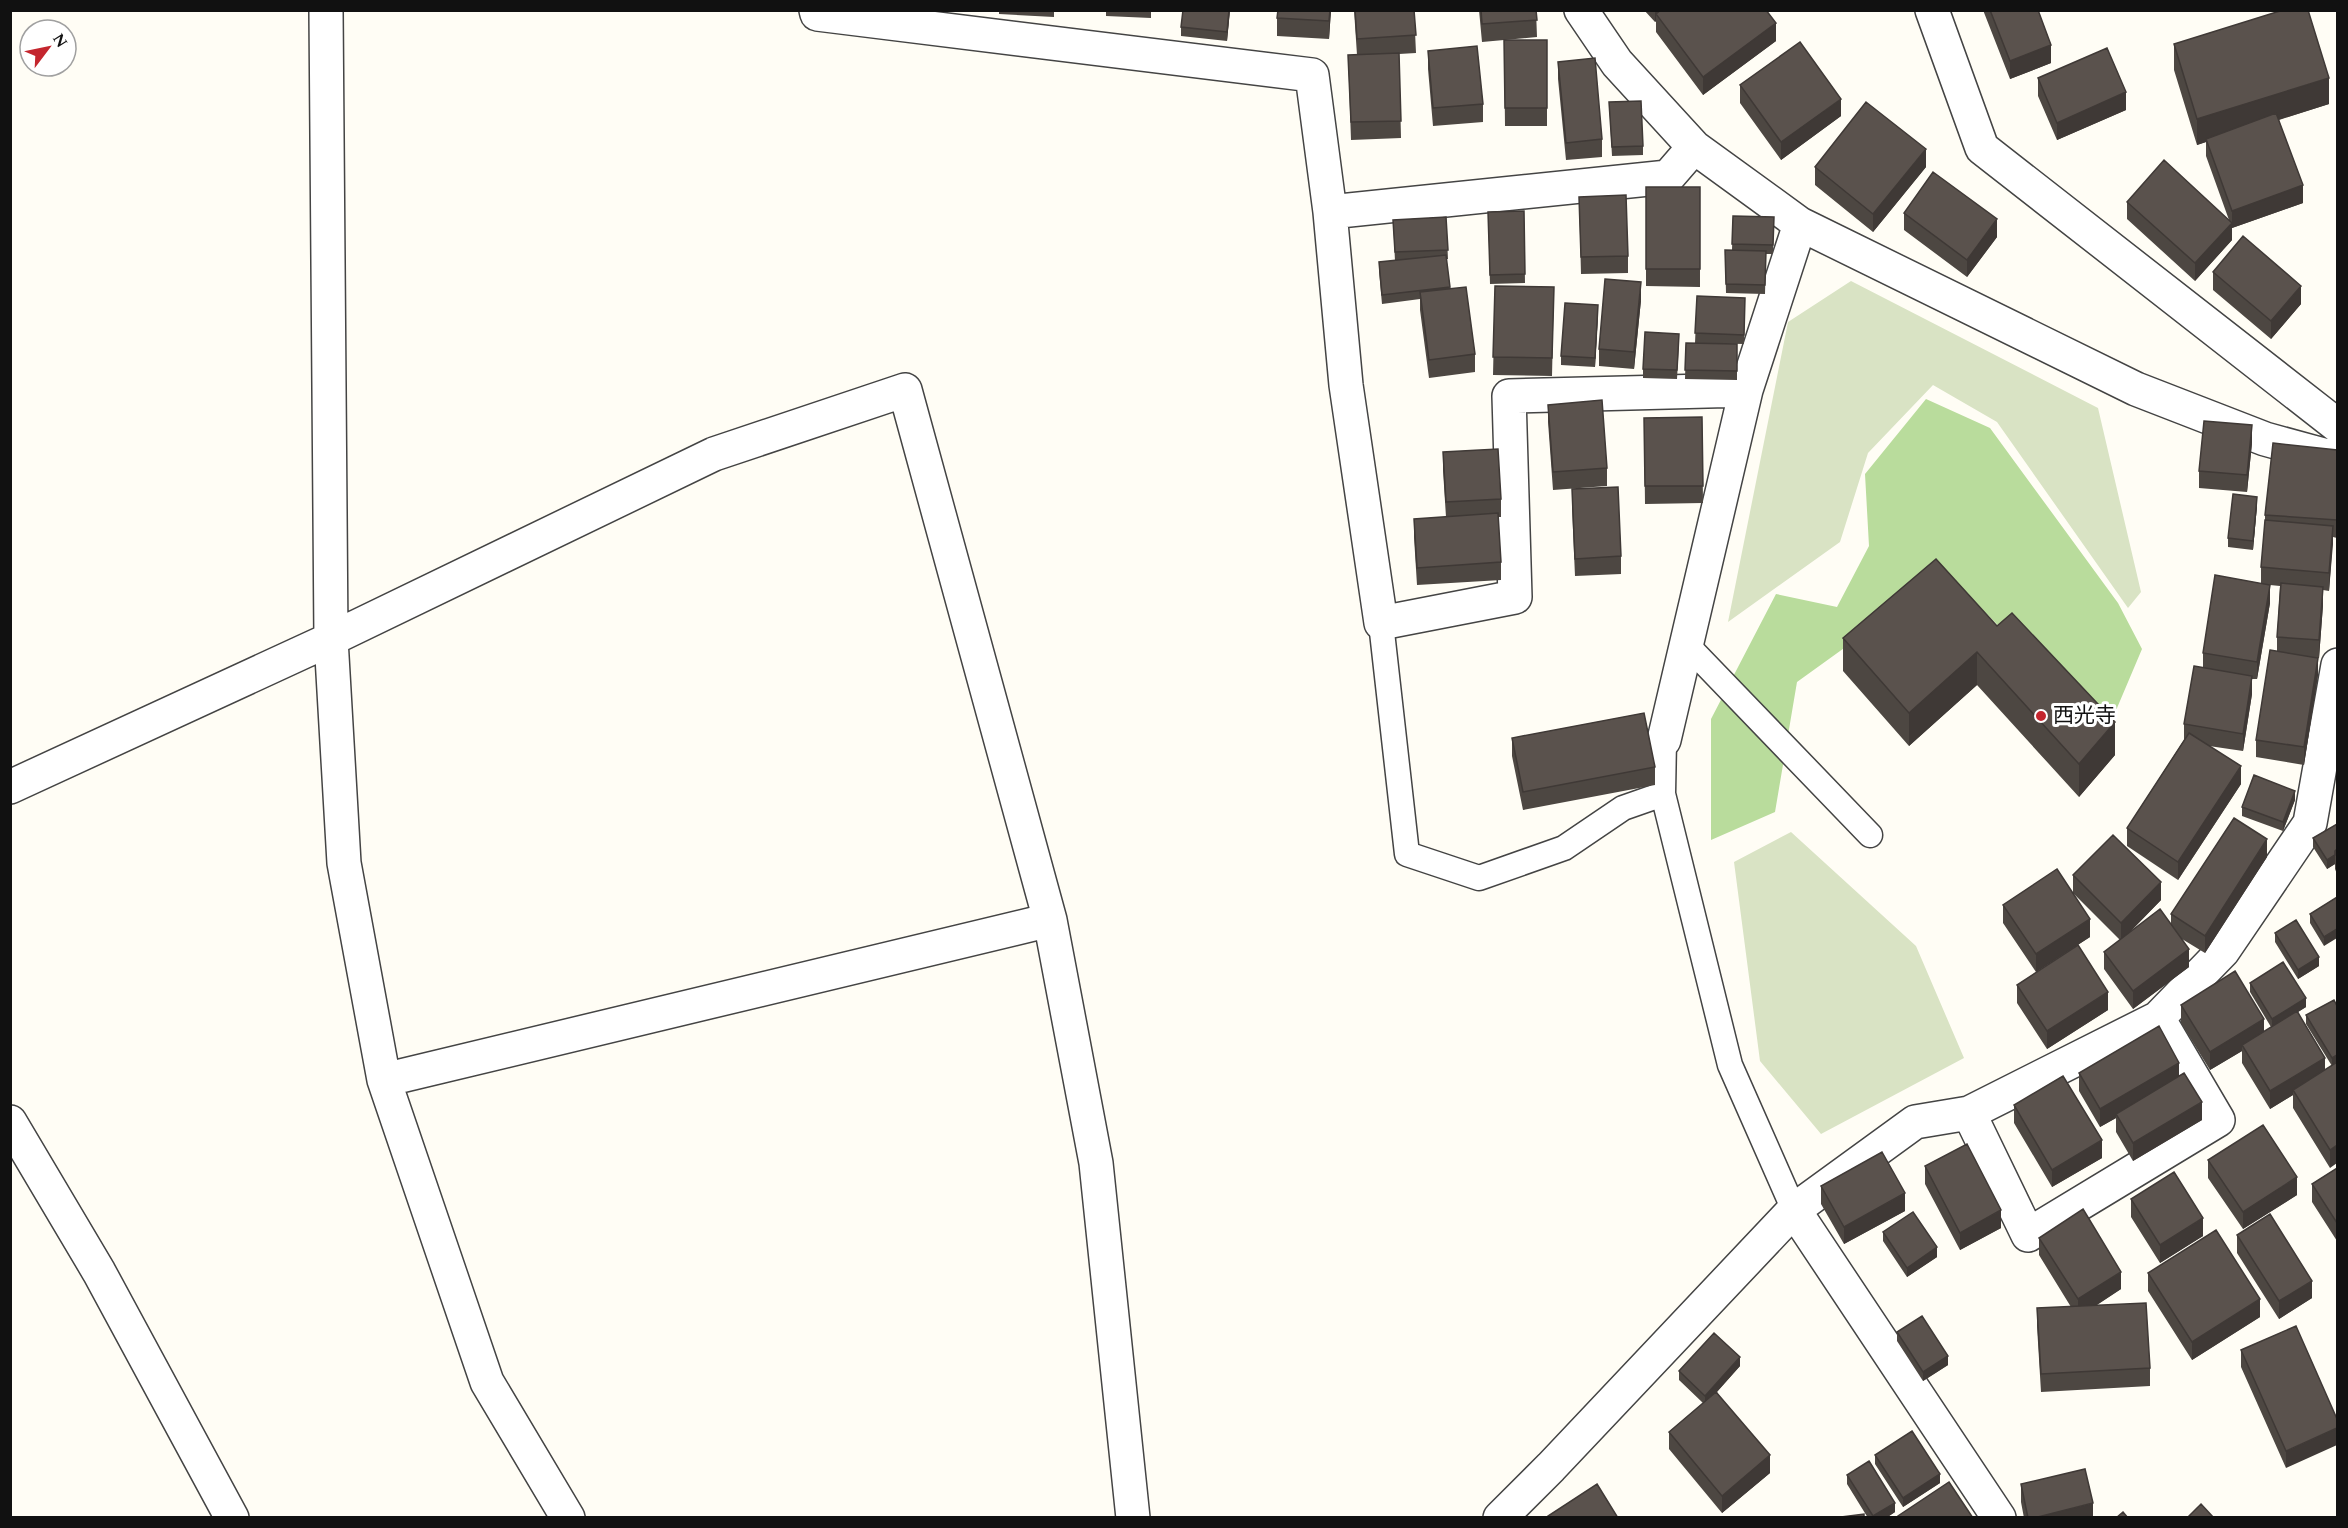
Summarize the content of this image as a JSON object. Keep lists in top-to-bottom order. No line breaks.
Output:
{"places":["西光寺"],"north":"top right"}
